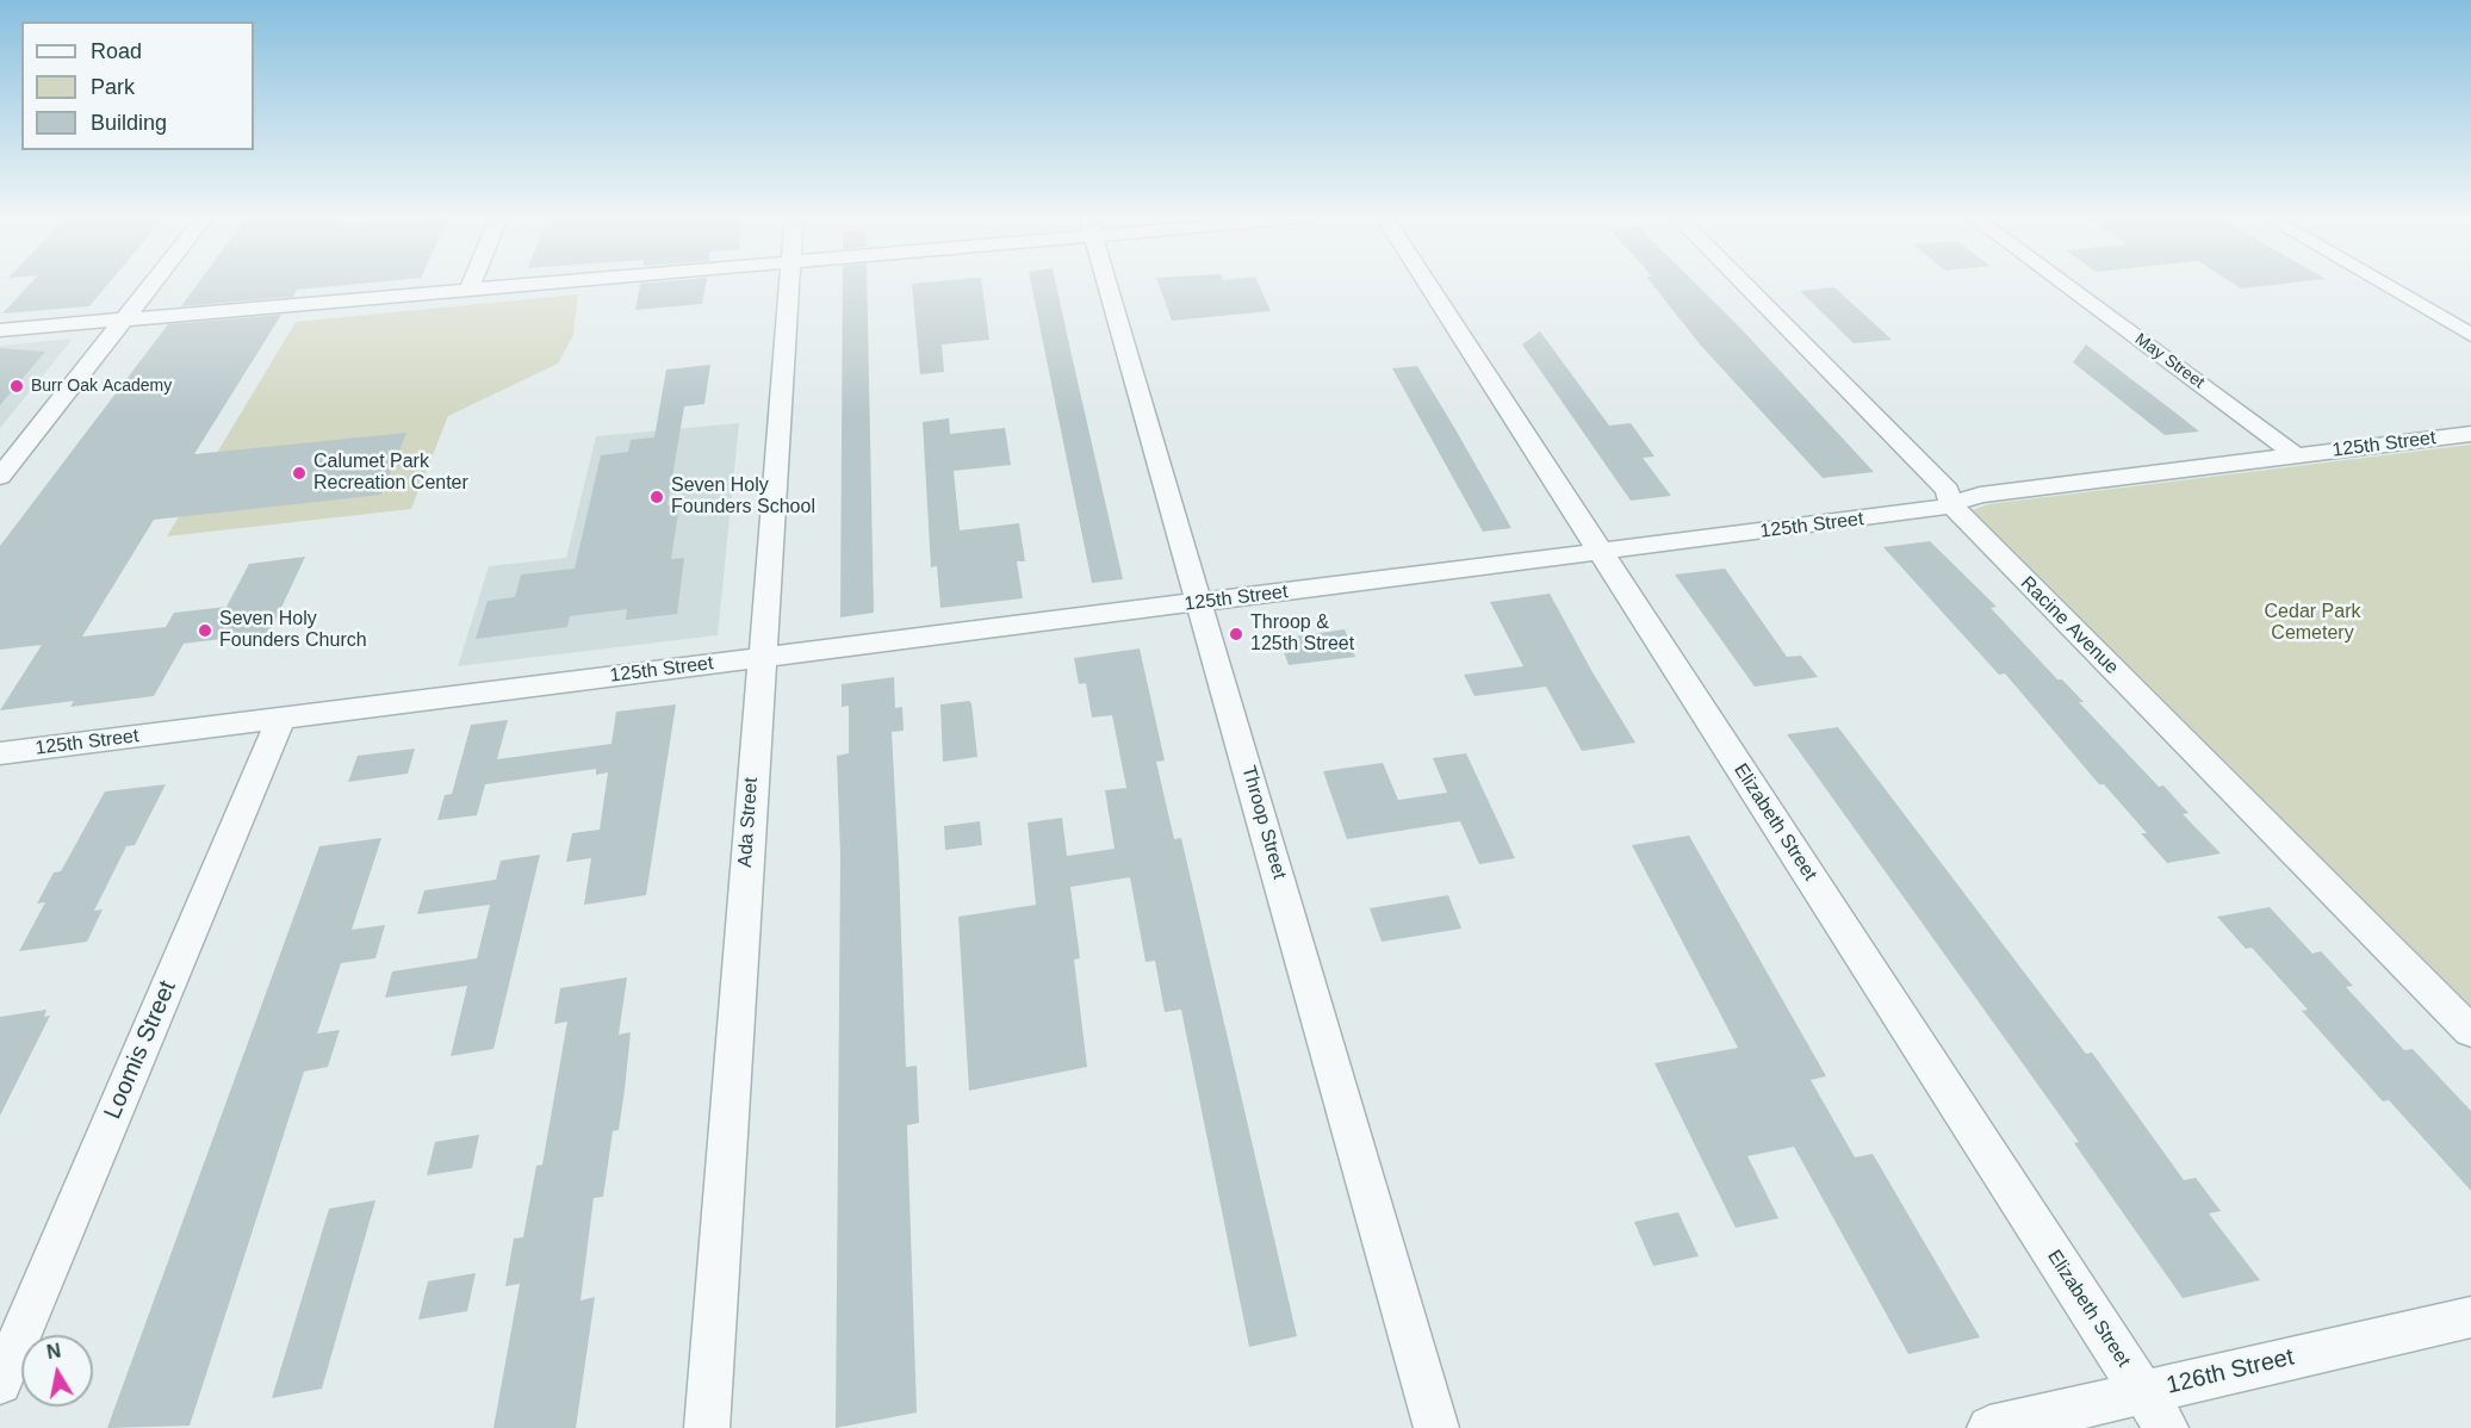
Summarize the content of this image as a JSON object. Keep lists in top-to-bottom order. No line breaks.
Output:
{"streets":{"street":["May Street","125th Street","Racine Avenue","Ada Street","Throop Street","Elizabeth Street","Loomis Street","126th Street"]},"crossings":[["May Street","125th Street"],["125th Street","Racine Avenue"],["125th Street","Ada Street"],["125th Street","Throop Street"],["125th Street","Elizabeth Street"],["125th Street","Loomis Street"],["Elizabeth Street","126th Street"]],"parks":["Cedar Park Cemetery"],"places":["Burr Oak Academy","Calumet Park Recreation Center","Seven Holy Founders School","Seven Holy Founders Church","Throop & 125th Street"],"legend":["Road","Park","Building"],"north":"top"}
